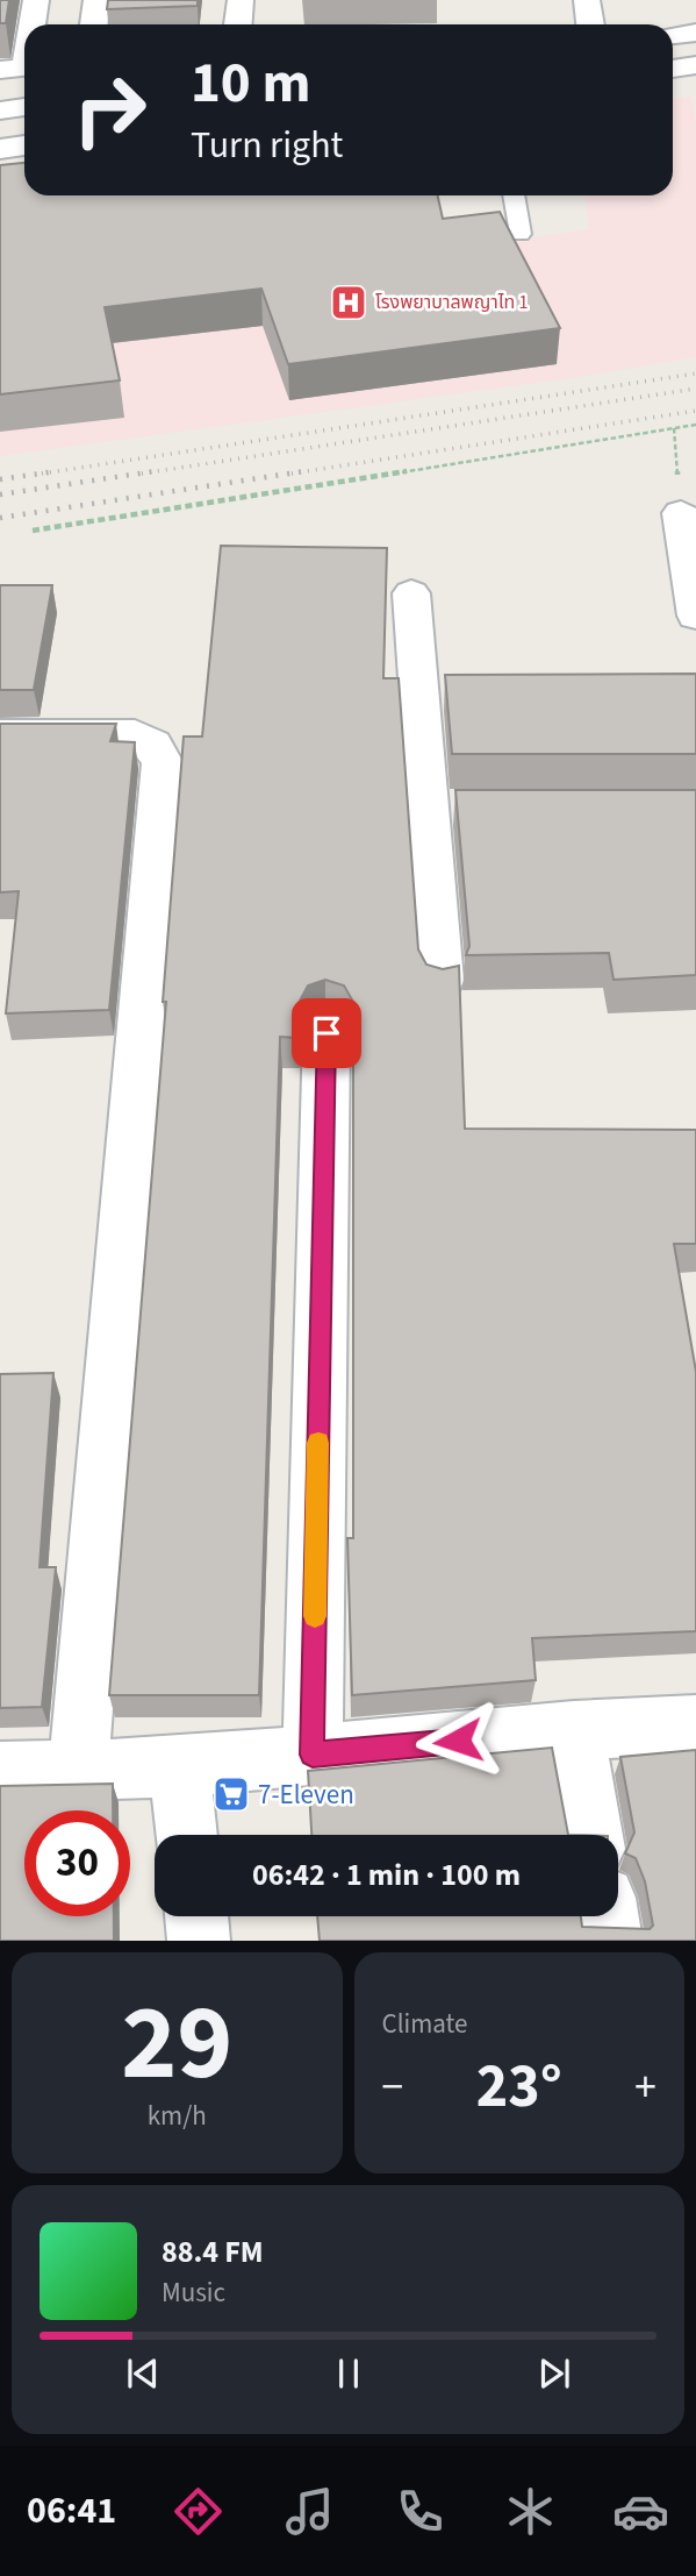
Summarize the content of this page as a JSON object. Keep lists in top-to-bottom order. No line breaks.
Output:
{"places":{"hospital":["โรงพยาบาลพญาไท 1"],"supermarket":["7-Eleven"]},"page":{"turn":["10 m","Turn right"],"limit":"30","trip":"06:42 · 1 min · 100 m","tile":[["29","km/h"],"Climate"],"heat":["−","23°","+"],"song":["88.4 FM","Music"],"tabs":"06:41"}}
